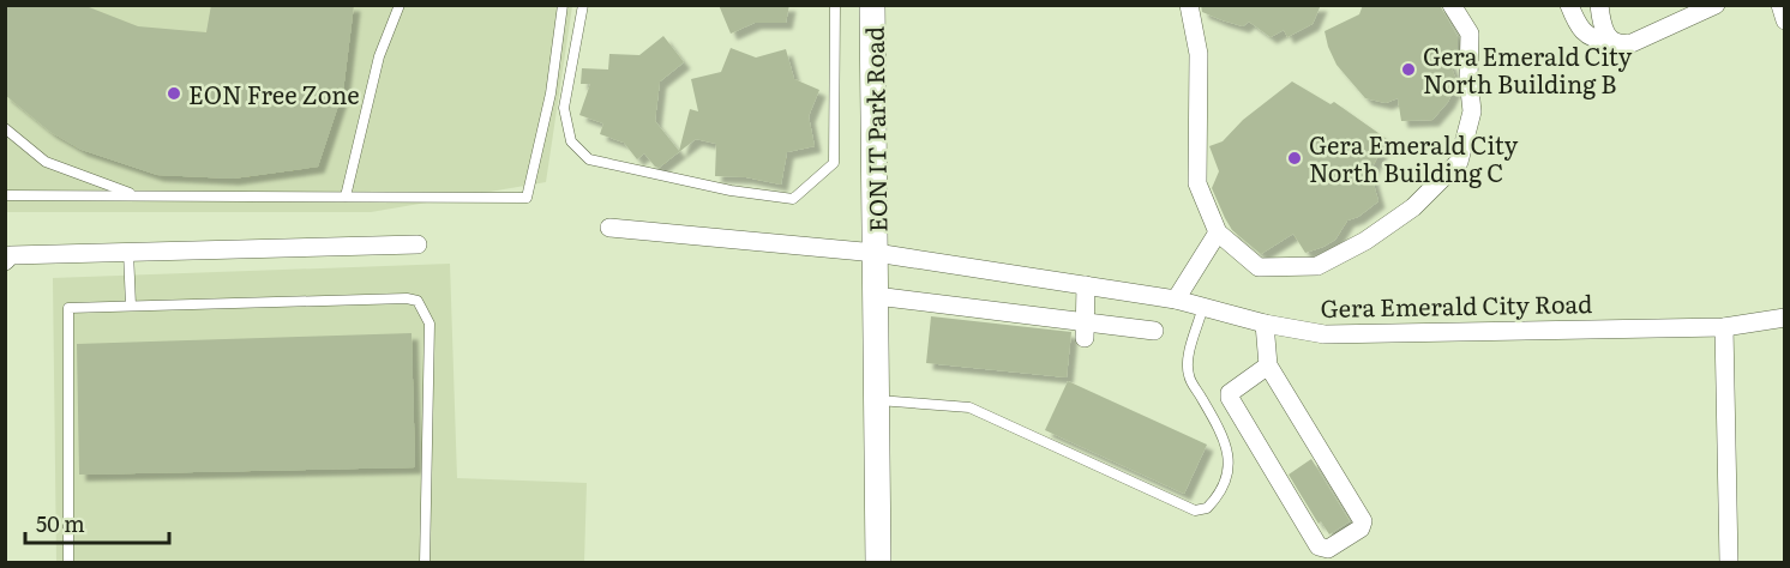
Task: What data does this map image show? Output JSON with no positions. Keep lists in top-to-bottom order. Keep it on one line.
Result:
{"streets":{"street":["EON IT Park Road","Gera Emerald City Road"]},"crossings":[["EON IT Park Road","Gera Emerald City Road"]],"places":["Gera Emerald City North Building B","EON Free Zone","Gera Emerald City North Building C"],"scale_bar":"50 m"}
